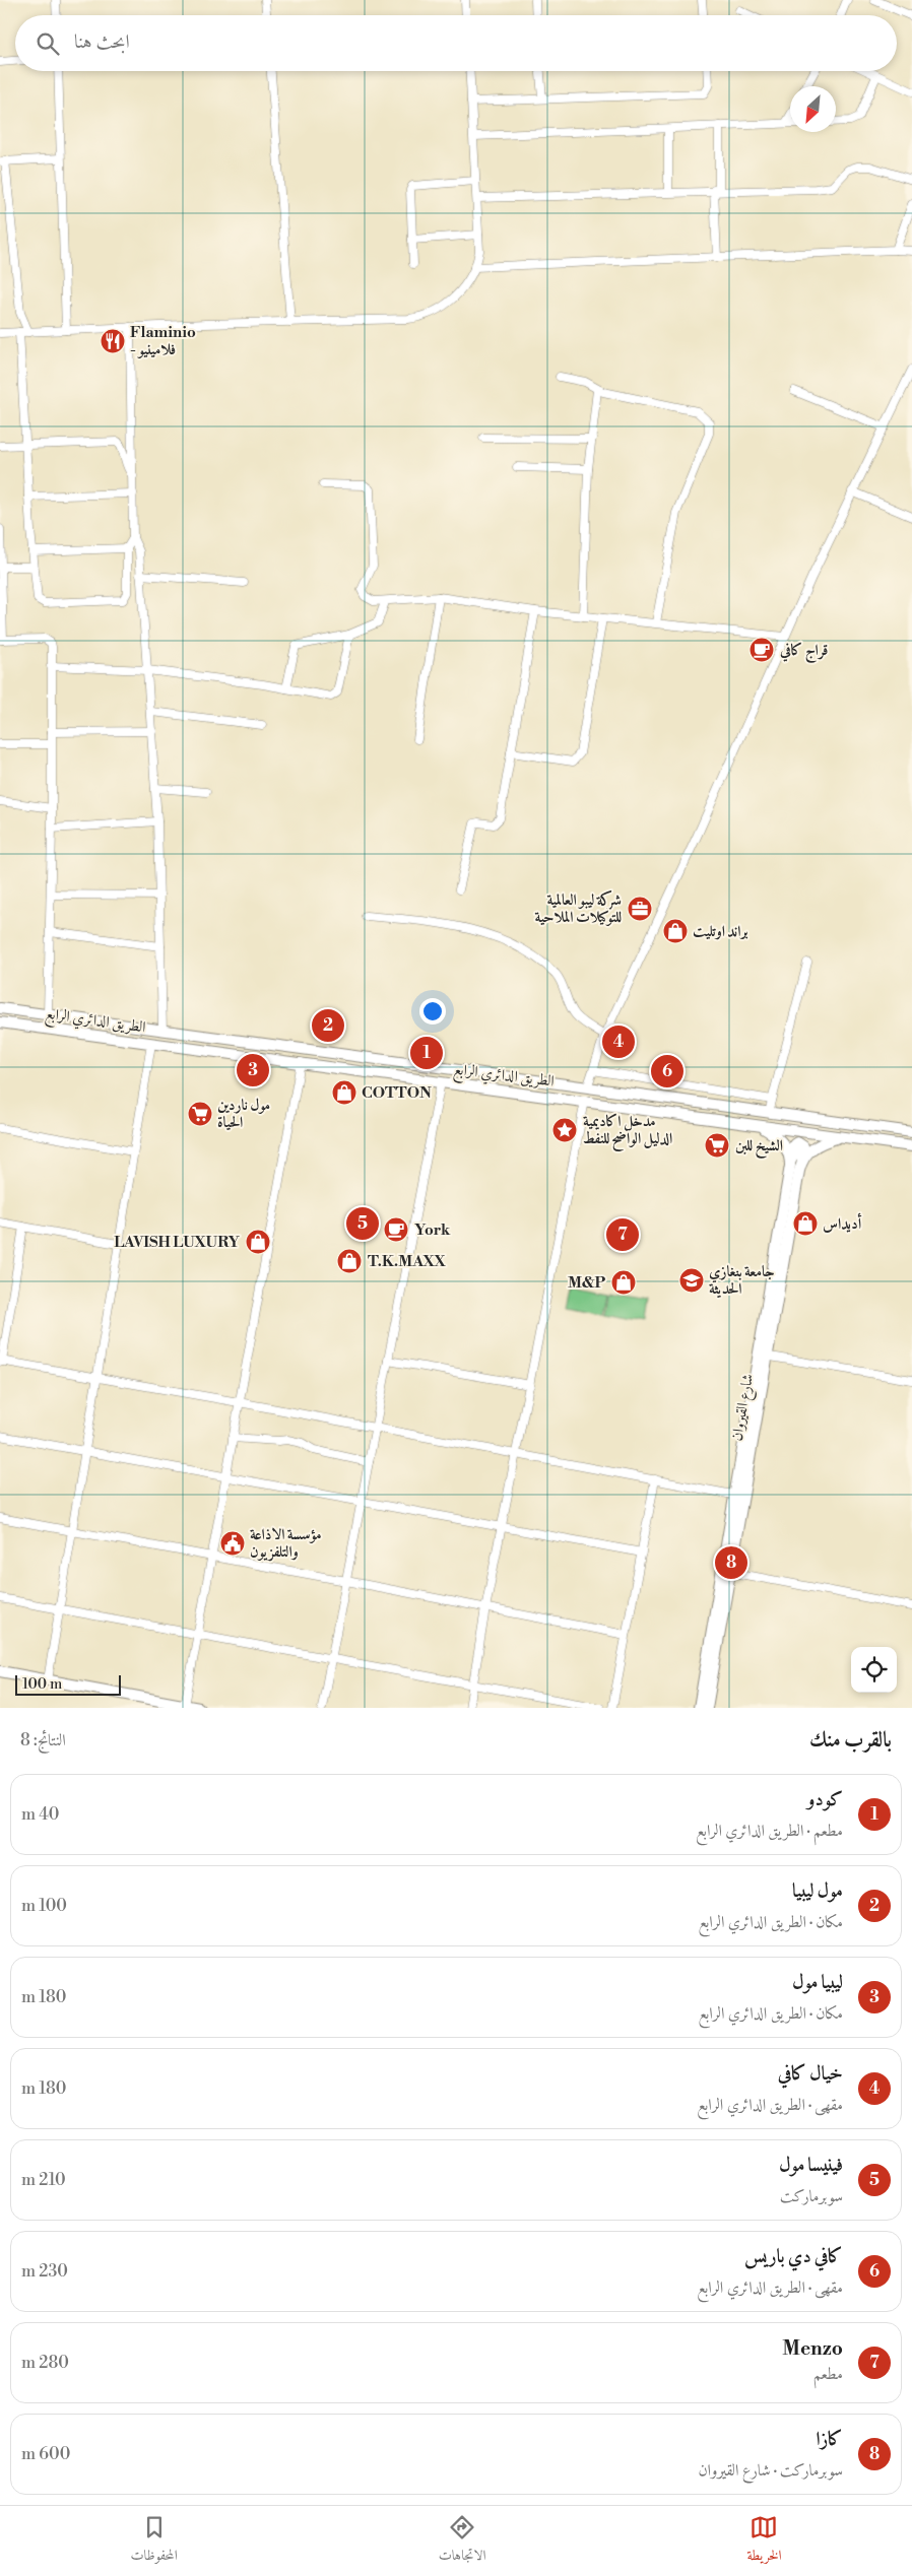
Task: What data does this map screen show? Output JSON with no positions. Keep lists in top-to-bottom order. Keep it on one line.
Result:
{"streets":{"main road":["الطريق الدائري الرابع","شارع القيروان"]},"crossings":[["الطريق الدائري الرابع","شارع القيروان"]],"places":{"restaurant":["Flaminio - فلامينيو"],"cafe":["قراج كافي","York"],"office":["شركة ليبو العالمية للتوكيلات الملاحية"],"shop":["براند اوتليت","COTTON","أديداس","LAVISH LUXURY","T.K.MAXX","M&P"],"supermarket":["مول ناردين الحياة","الشيخ للبن"],"place":["مدخل اكاديمية الدليل الواضح للنفط"],"school or university":["جامعة بنغازي الحديثة"],"public building":["مؤسسة الاذاعة والتلفزيون"]},"scale_bar":"100 m","north":"bottom left","page":{"search":"ابحث هنا","pins":["2","4","1","3","6","5","7","8"],"scale":"100 m","heading":["بالقرب منك","النتائج: 8"],"list":[{"mark":"1","name":"كودو","note":"مطعم · الطريق الدائري الرابع","value":"40 m"},{"mark":"2","name":"مول ليبيا","note":"مكان · الطريق الدائري الرابع","value":"100 m"},{"mark":"3","name":"ليبيا مول","note":"مكان · الطريق الدائري الرابع","value":"180 m"},{"mark":"4","name":"خيال كافي","note":"مقهى · الطريق الدائري الرابع","value":"180 m"},{"mark":"5","name":"فينيسا مول","note":"سوبرماركت","value":"210 m"},{"mark":"6","name":"كافي دي باريس","note":"مقهى · الطريق الدائري الرابع","value":"230 m"},{"mark":"7","name":"Menzo","note":"مطعم","value":"280 m"},{"mark":"8","name":"كازا","note":"سوبرماركت · شارع القيروان","value":"600 m"}],"nav":["الخريطة","الاتجاهات","المحفوظات"]}}
